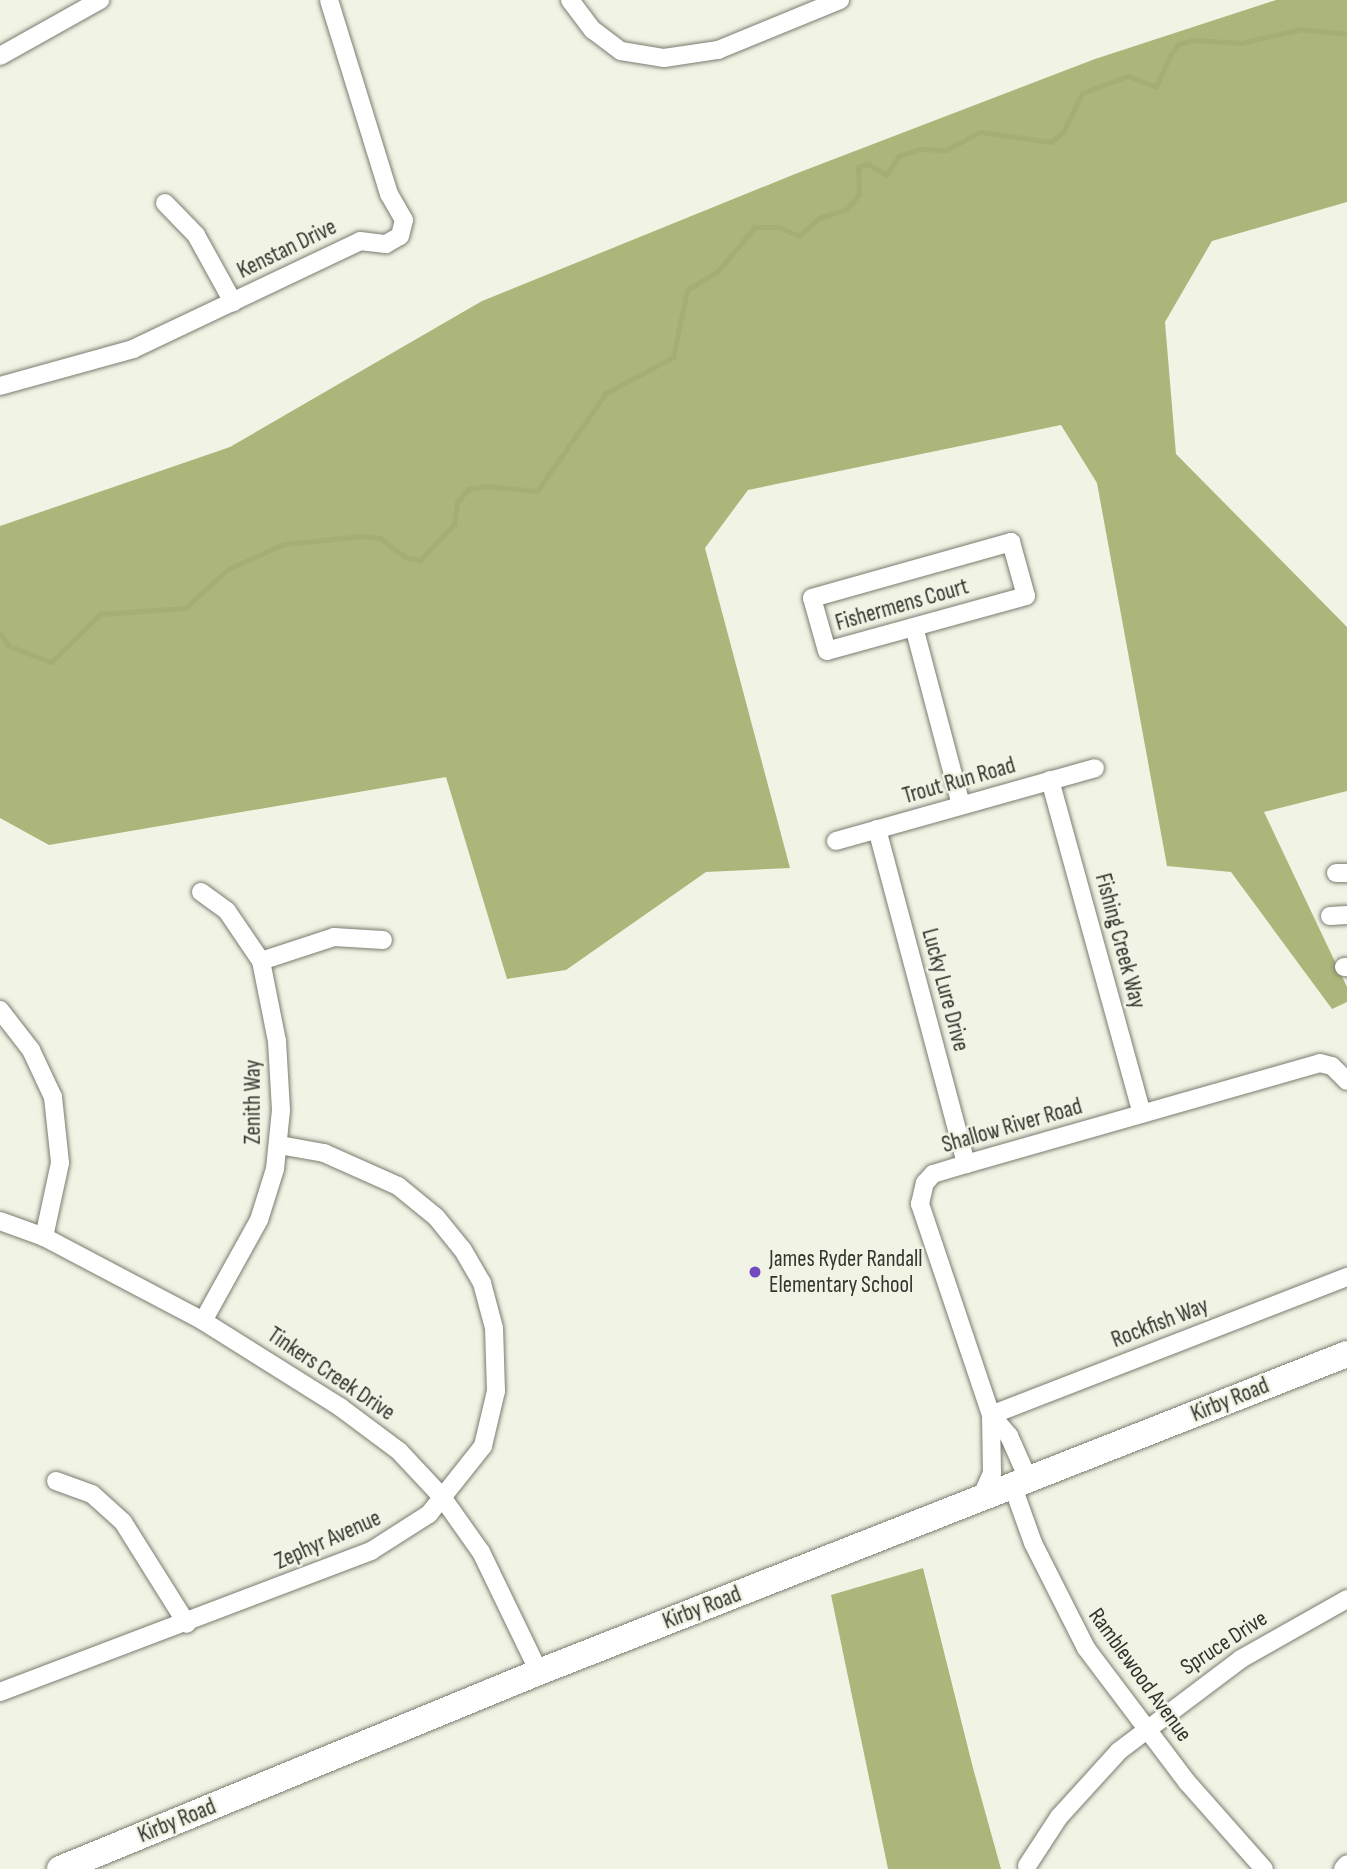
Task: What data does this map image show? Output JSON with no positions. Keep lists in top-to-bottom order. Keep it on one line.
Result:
{"streets":{"main road":["Kirby Road"],"street":["Kenstan Drive","Fishermens Court","Trout Run Road","Fishing Creek Way","Lucky Lure Drive","Zenith Way","Shallow River Road","Rockfish Way","Tinkers Creek Drive","Zephyr Avenue","Spruce Drive","Ramblewood Avenue"]},"crossings":[["Trout Run Road","Fishing Creek Way"],["Trout Run Road","Lucky Lure Drive"],["Fishing Creek Way","Shallow River Road"],["Lucky Lure Drive","Shallow River Road"],["Zenith Way","Tinkers Creek Drive"],["Zenith Way","Zephyr Avenue"],["Shallow River Road","Rockfish Way"],["Shallow River Road","Kirby Road"],["Shallow River Road","Ramblewood Avenue"],["Tinkers Creek Drive","Kirby Road"],["Tinkers Creek Drive","Zephyr Avenue"],["Kirby Road","Ramblewood Avenue"],["Spruce Drive","Ramblewood Avenue"]],"places":["James Ryder Randall Elementary School"]}
